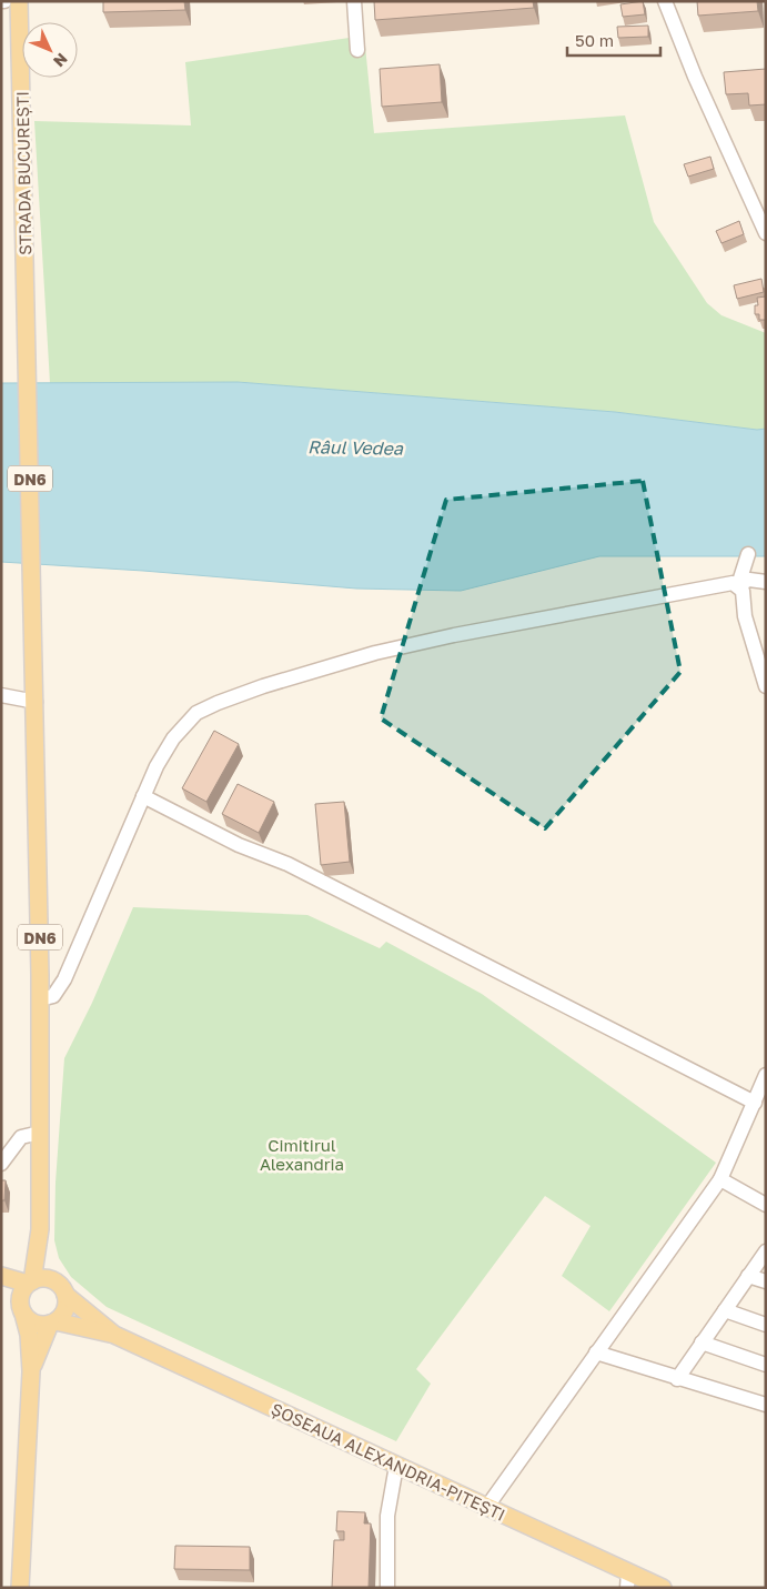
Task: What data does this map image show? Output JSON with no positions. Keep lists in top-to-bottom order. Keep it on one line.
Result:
{"streets":{"main road":["STRADA BUCUREȘTI","DN6","ȘOSEAUA ALEXANDRIA-PITEȘTI"]},"crossings":[["STRADA BUCUREȘTI","DN6"],["DN6","ȘOSEAUA ALEXANDRIA-PITEȘTI"]],"water":["Râul Vedea"],"parks":["Cimitirul Alexandria"],"scale_bar":"50 m","north":"bottom right"}
